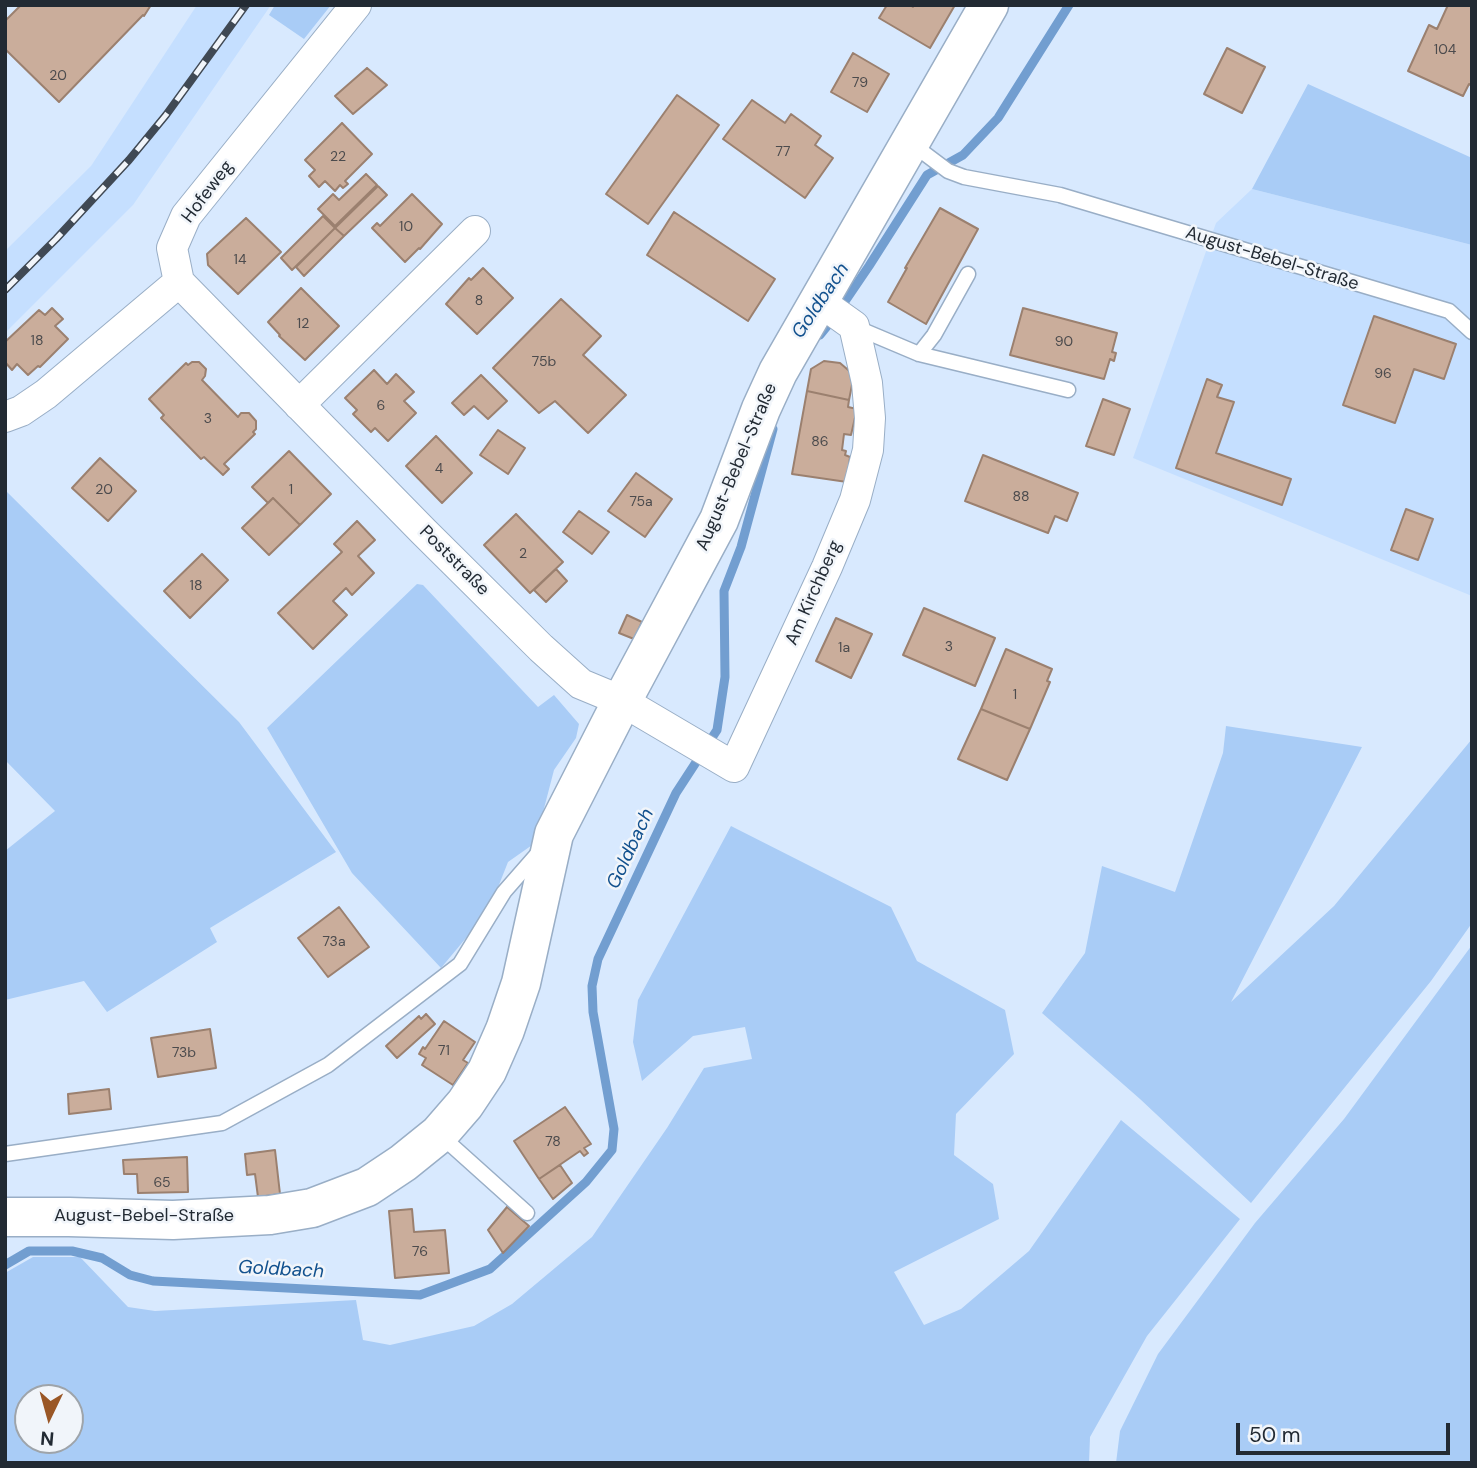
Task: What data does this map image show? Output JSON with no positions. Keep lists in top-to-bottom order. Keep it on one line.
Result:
{"streets":{"street":["Hofeweg","August-Bebel-Straße","Poststraße","Am Kirchberg"]},"crossings":[["Hofeweg","Poststraße"],["August-Bebel-Straße","Poststraße"],["August-Bebel-Straße","Am Kirchberg"],["Poststraße","Am Kirchberg"]],"water":["Goldbach"],"house_numbers":["104","20","79","77","22","10","14","8","12","18","90","75b","96","6","3","86","4","20","1","88","75a","2","18","3","1a","1","73a","71","73b","78","65","76"],"scale_bar":"50 m","north":"bottom"}
